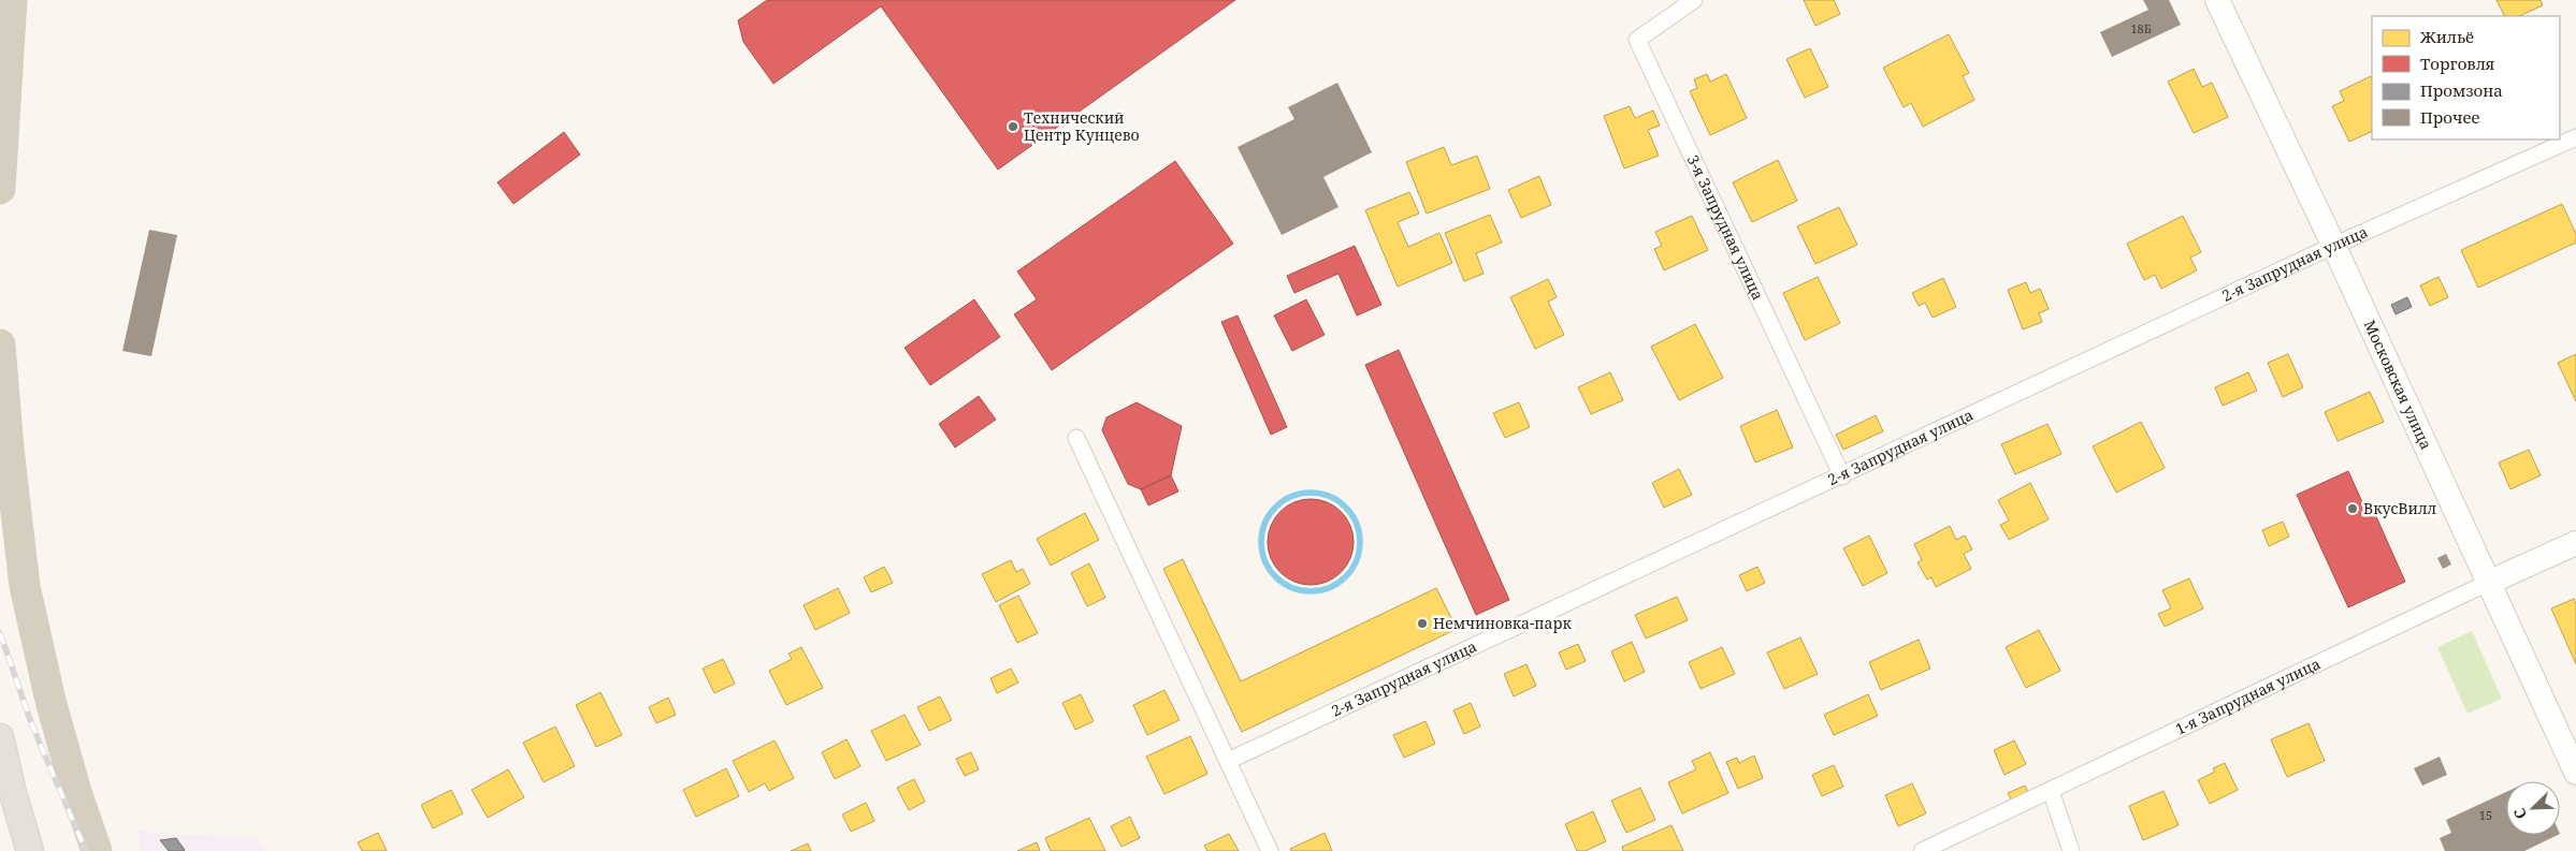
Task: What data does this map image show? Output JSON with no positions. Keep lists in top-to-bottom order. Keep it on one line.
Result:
{"streets":{"street":["3-я Запрудная улица","2-я Запрудная улица","Московская улица","1-я Запрудная улица"]},"crossings":[["3-я Запрудная улица","2-я Запрудная улица"],["2-я Запрудная улица","Московская улица"],["Московская улица","1-я Запрудная улица"]],"places":["Технический Центр Кунцево","ВкусВилл","Немчиновка-парк"],"house_numbers":["18Б","15"],"legend":["Жильё","Торговля","Промзона","Прочее"],"north":"bottom left"}
